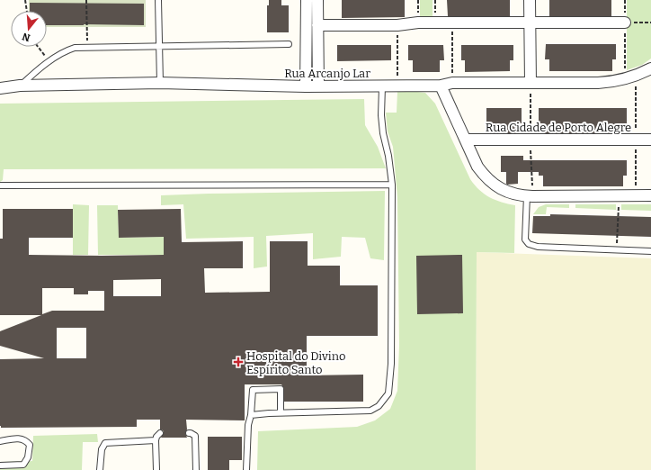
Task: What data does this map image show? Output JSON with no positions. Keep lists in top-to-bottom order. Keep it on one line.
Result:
{"streets":{"street":["Rua Arcanjo Lar","Rua Cidade de Porto Alegre"]},"places":{"health":["Hospital do Divino Espírito Santo"]},"north":"bottom"}
